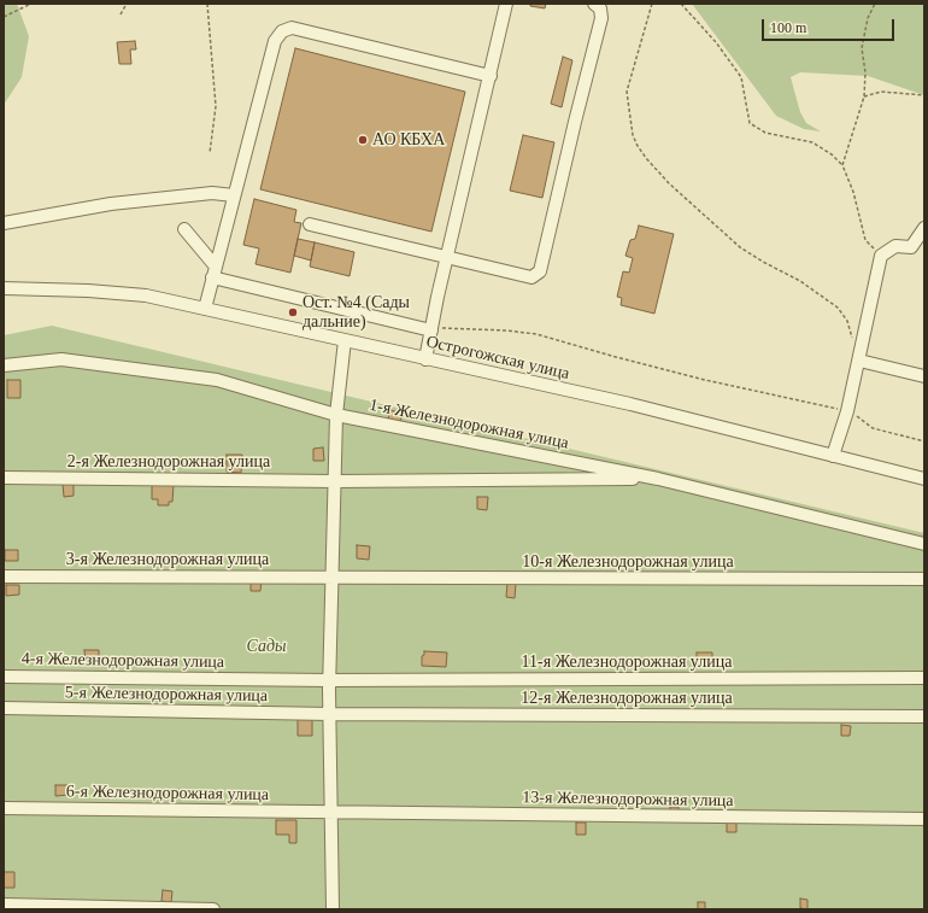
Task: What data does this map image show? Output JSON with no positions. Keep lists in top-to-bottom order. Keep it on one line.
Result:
{"streets":{"street":["Острогожская улица","1-я Железнодорожная улица","2-я Железнодорожная улица","3-я Железнодорожная улица","10-я Железнодорожная улица","4-я Железнодорожная улица","11-я Железнодорожная улица","5-я Железнодорожная улица","12-я Железнодорожная улица","6-я Железнодорожная улица","13-я Железнодорожная улица"]},"crossings":[["1-я Железнодорожная улица","2-я Железнодорожная улица"],["3-я Железнодорожная улица","10-я Железнодорожная улица"],["4-я Железнодорожная улица","11-я Железнодорожная улица"],["5-я Железнодорожная улица","12-я Железнодорожная улица"],["6-я Железнодорожная улица","13-я Железнодорожная улица"]],"parks":["Сады"],"places":["АО КБХА","Ост. №4 (Сады дальние)"],"scale_bar":"100 m"}
